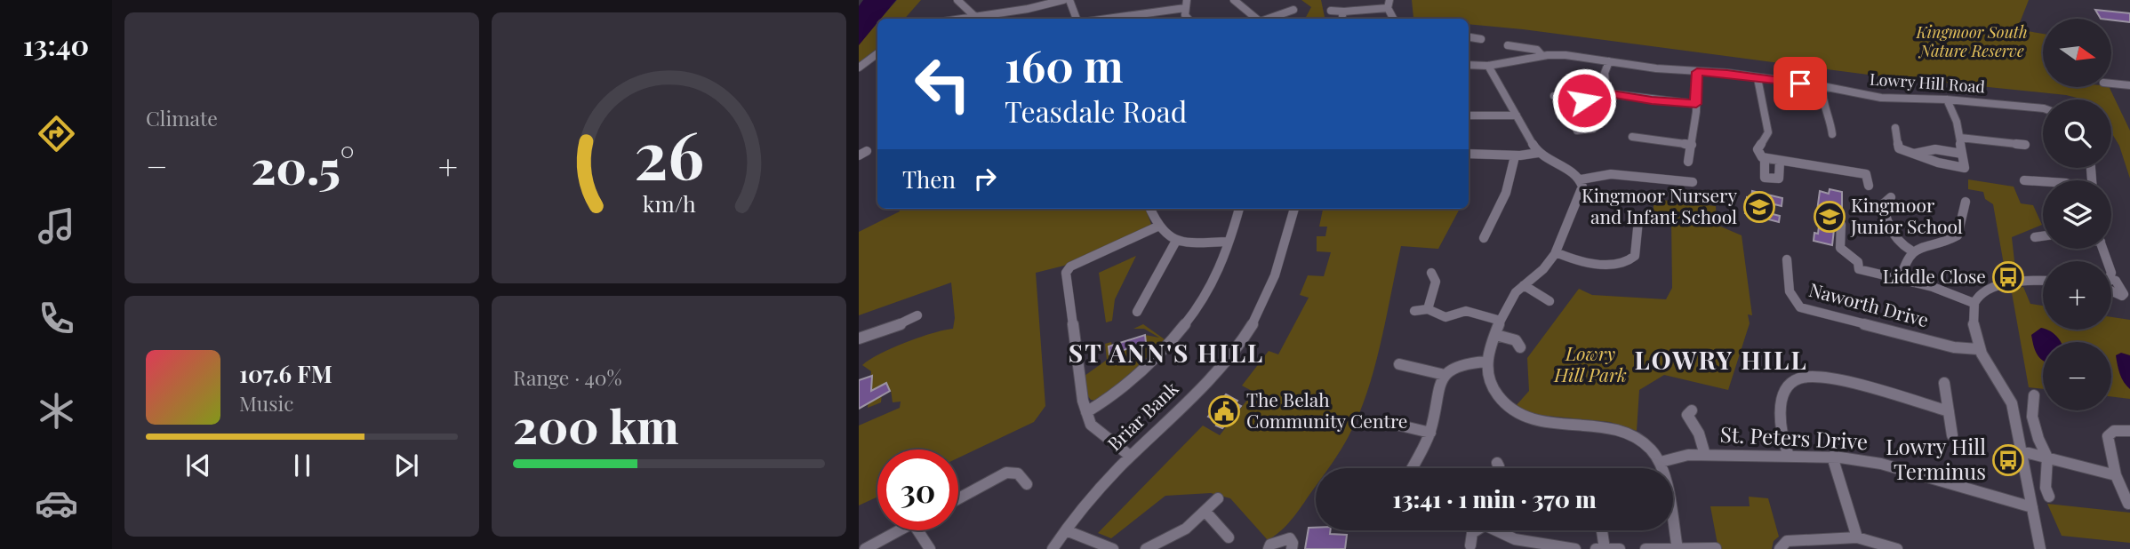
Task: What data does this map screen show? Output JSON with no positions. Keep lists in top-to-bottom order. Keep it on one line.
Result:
{"streets":{"street":["Lowry Hill Road","Naworth Drive","Briar Bank","St. Peters Drive"]},"districts":["ST ANN'S HILL","LOWRY HILL"],"parks":["Kingmoor South Nature Reserve","Lowry Hill Park"],"places":{"school or university":["Kingmoor Nursery and Infant School","Kingmoor Junior School"],"bus stop":["Liddle Close","Lowry Hill Terminus"],"public building":["The Belah Community Centre"]},"north":"right","page":{"tabs":"13:40","tile":["Climate",["Range · 40%","200 km"]],"map_buttons":["+","−"],"turn":["160 m","Teasdale Road"],"heat":["−","20.5°","+"],"then":"Then","song":["107.6 FM","Music"],"limit":"30","trip":"13:41 · 1 min · 370 m","gauge":["26","km/h"]}}
